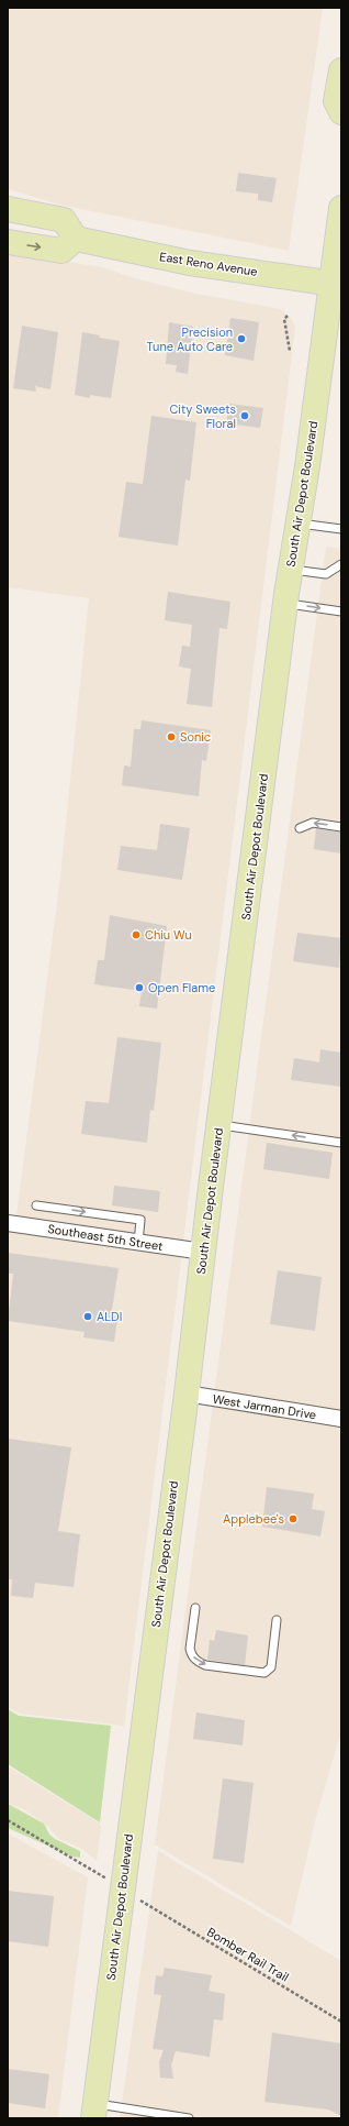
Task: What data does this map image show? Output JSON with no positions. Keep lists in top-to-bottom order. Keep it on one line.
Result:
{"streets":{"main road":["East Reno Avenue","South Air Depot Boulevard"],"street":["Southeast 5th Street","West Jarman Drive"],"path":["Bomber Rail Trail"]},"crossings":[["East Reno Avenue","South Air Depot Boulevard"],["South Air Depot Boulevard","Southeast 5th Street"],["South Air Depot Boulevard","West Jarman Drive"]],"places":["Precision Tune Auto Care","City Sweets Floral","Sonic","Chiu Wu","Open Flame","ALDI","Applebee's"]}
